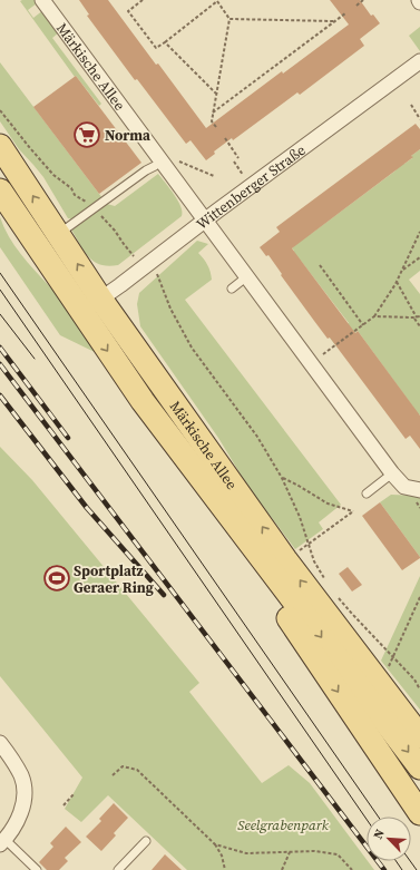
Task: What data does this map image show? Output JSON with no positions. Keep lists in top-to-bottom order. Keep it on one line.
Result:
{"streets":{"main road":["Märkische Allee"],"street":["Wittenberger Straße"]},"crossings":[["Märkische Allee","Wittenberger Straße"]],"parks":["Seelgrabenpark"],"places":{"supermarket":["Norma"],"sports":["Sportplatz Geraer Ring"]},"north":"top left"}
